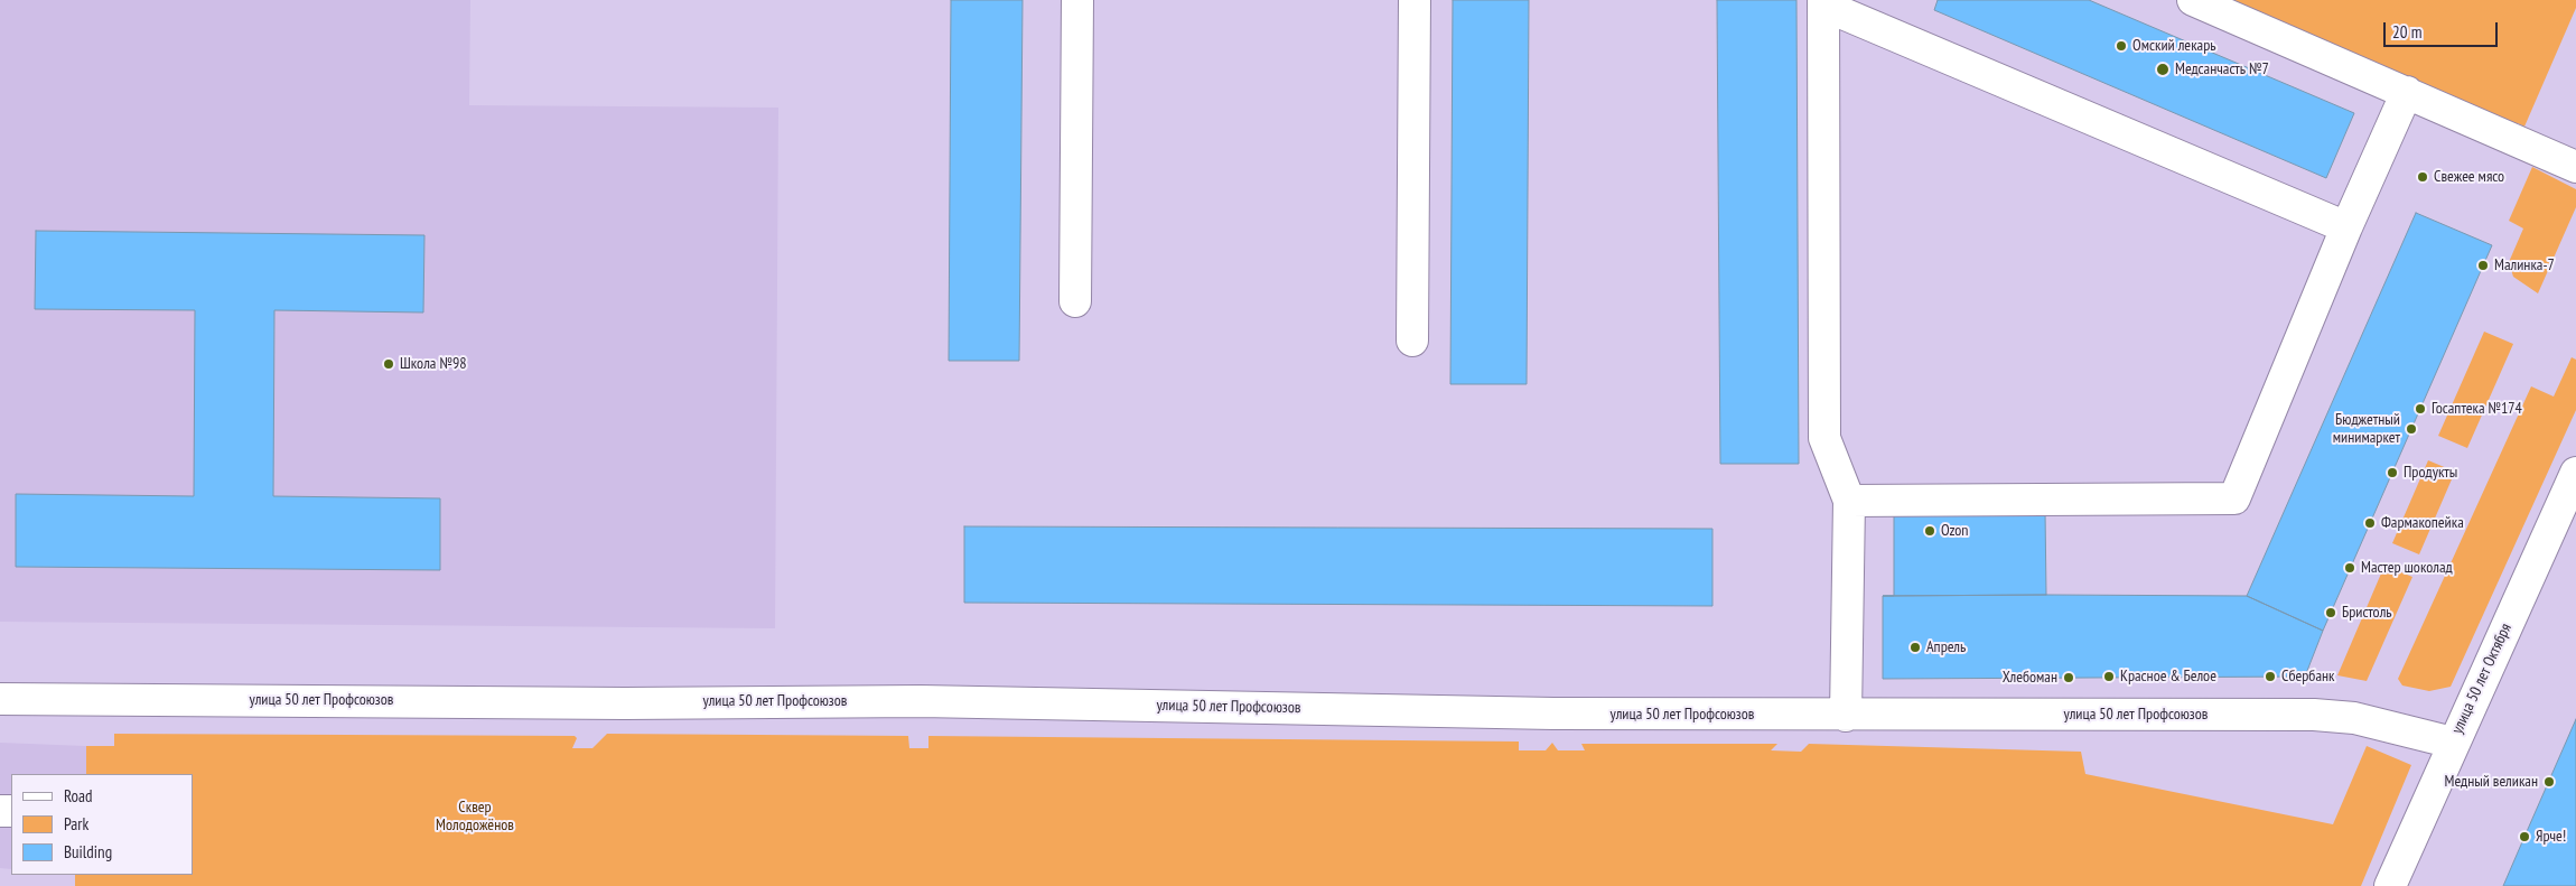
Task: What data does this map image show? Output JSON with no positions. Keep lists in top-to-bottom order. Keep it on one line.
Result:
{"streets":{"street":["улица 50 лет Октября","улица 50 лет Профсоюзов"]},"crossings":[["улица 50 лет Октября","улица 50 лет Профсоюзов"]],"parks":["Сквер Молодожёнов"],"places":["Омский лекарь","Медсанчасть №7","Свежее мясо","Малинка-7","Школа №98","Госаптека №174","Бюджетный минимаркет","Продукты","Фармакопейка","Ozon","Мастер шоколад","Бристоль","Апрель","Красное & Белое","Сбербанк","Хлебоман","Медный великан","Ярче!"],"legend":["Road","Park","Building"],"scale_bar":"20 m"}
